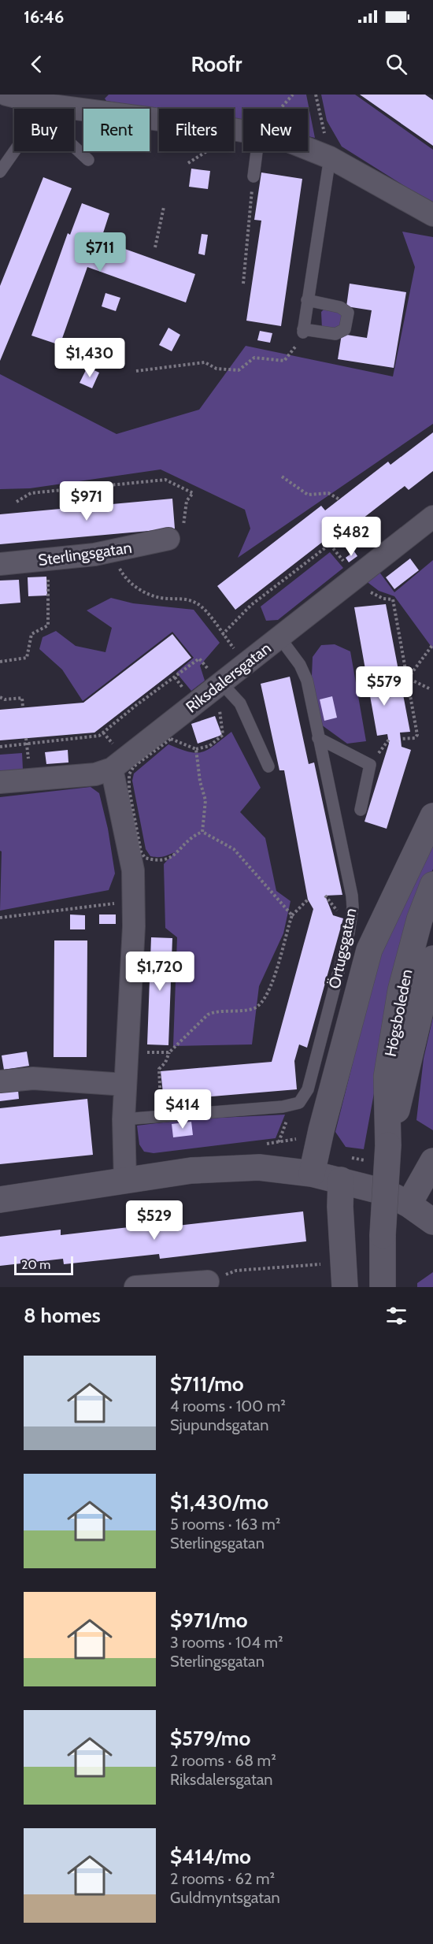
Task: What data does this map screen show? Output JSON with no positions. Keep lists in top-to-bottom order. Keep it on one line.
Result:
{"streets":{"main road":["Högsboleden"],"street":["Sterlingsgatan","Riksdalersgatan"],"lane":["Örtugsgatan"]},"crossings":[["Riksdalersgatan","Örtugsgatan"]],"scale_bar":"20 m","page":{"status":"16:46","header":"Roofr","chip":["Buy","Rent","Filters","New"],"price":["$711","$1,430","$971","$482","$579","$1,720","$414","$529"],"scale":"20 m","heading":"8 homes","list":[{"name":"$711/mo","note":"4 rooms · 100 m² · Sjupundsgatan"},{"name":"$1,430/mo","note":"5 rooms · 163 m² · Sterlingsgatan"},{"name":"$971/mo","note":"3 rooms · 104 m² · Sterlingsgatan"},{"name":"$579/mo","note":"2 rooms · 68 m² · Riksdalersgatan"},{"name":"$414/mo","note":"2 rooms · 62 m² · Guldmyntsgatan"}]}}
